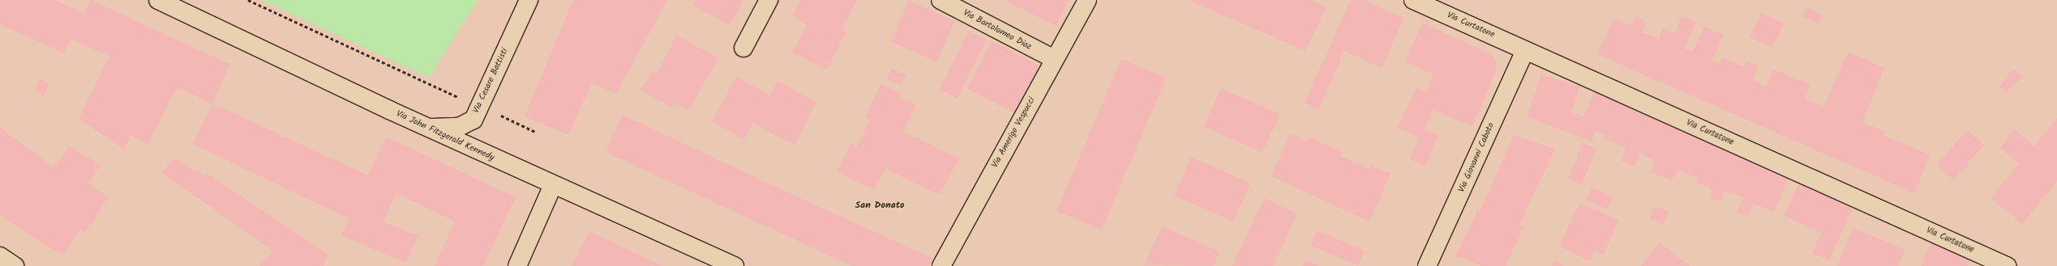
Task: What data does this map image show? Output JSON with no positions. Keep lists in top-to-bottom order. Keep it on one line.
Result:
{"streets":{"street":["Via Curtatone","Via Bartolomeo Diaz","Via Cesare Battisti","Via Amerigo Vespucci","Via John Fitzgerald Kennedy","Via Giovanni Caboto"]},"crossings":[["Via Curtatone","Via Giovanni Caboto"],["Via Bartolomeo Diaz","Via Amerigo Vespucci"],["Via Cesare Battisti","Via John Fitzgerald Kennedy"]],"districts":["San Donato"]}
